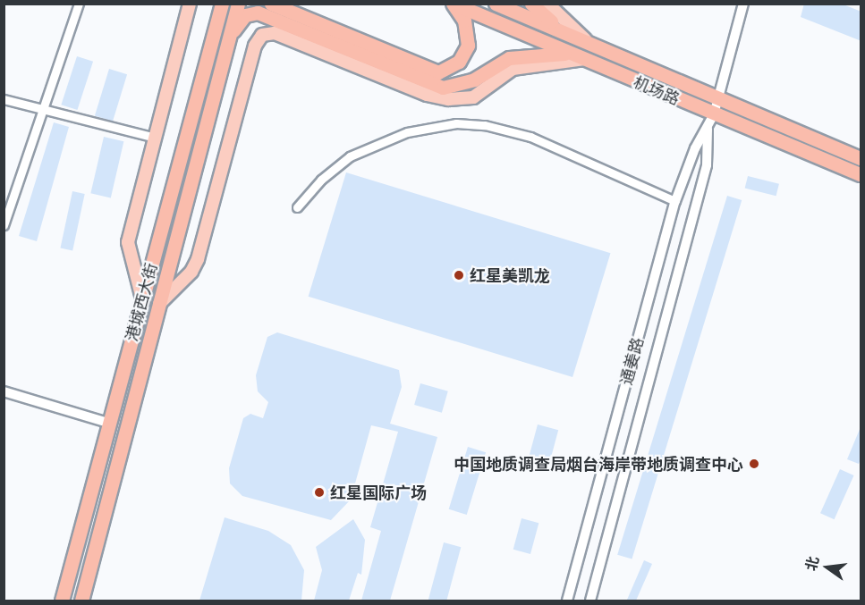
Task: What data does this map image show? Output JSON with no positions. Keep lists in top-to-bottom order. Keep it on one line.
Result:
{"streets":{"highway":["机场路","港城西大街"],"street":["通姜路"]},"crossings":[["机场路","通姜路"]],"places":["红星美凯龙","中国地质调查局烟台海岸带地质调查中心","红星国际广场"],"north":"left"}
